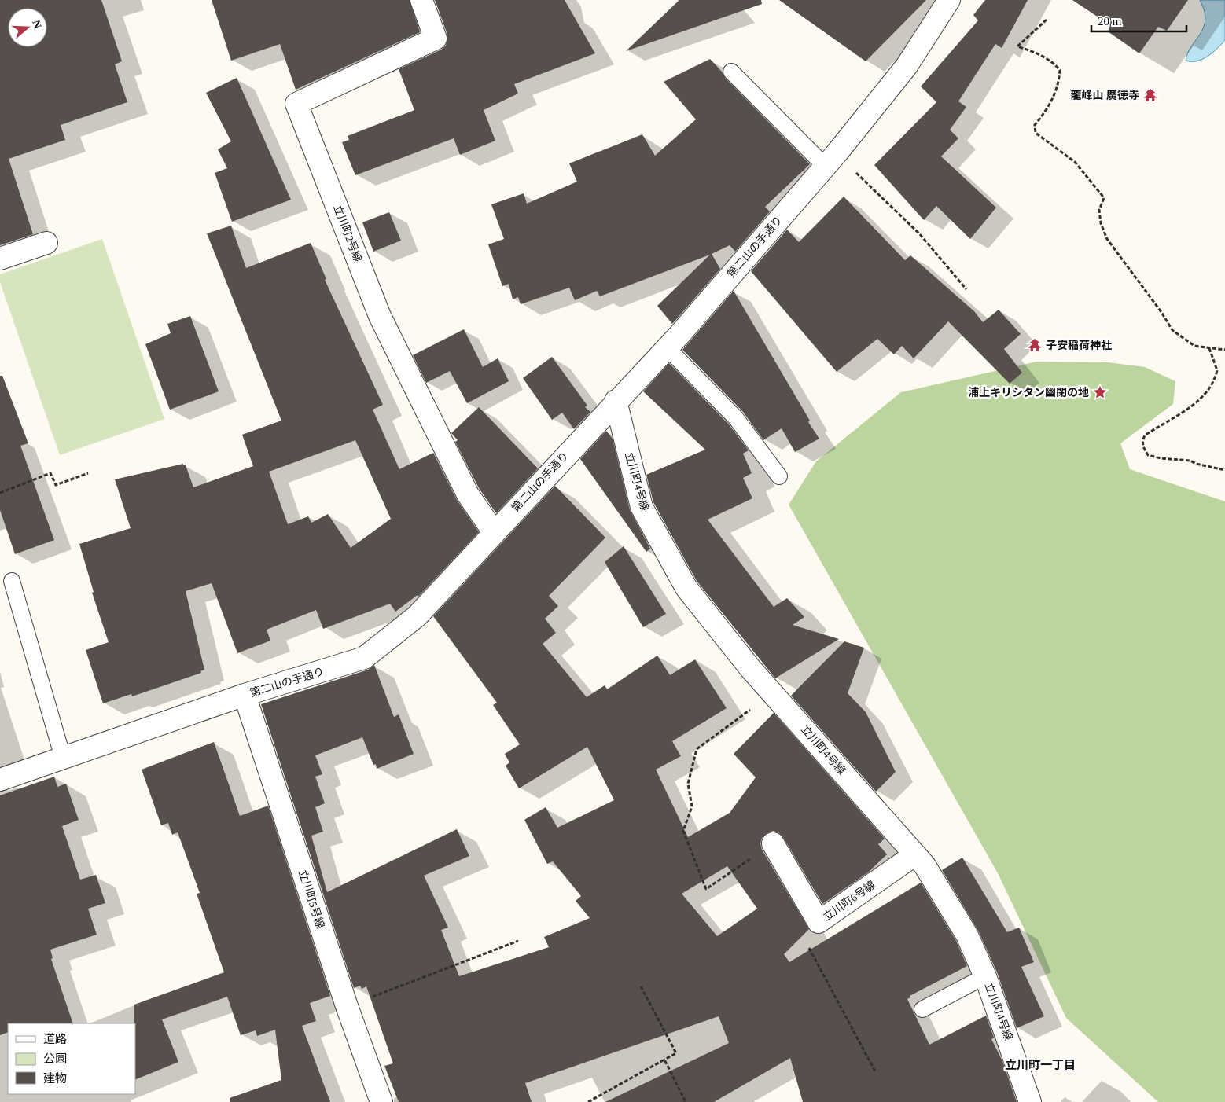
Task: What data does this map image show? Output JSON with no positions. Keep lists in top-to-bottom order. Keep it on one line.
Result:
{"streets":{"street":["立川町2号線","第二山の手通り","立川町4号線","立川町5号線","立川町6号線"]},"crossings":[["立川町2号線","第二山の手通り"],["第二山の手通り","立川町4号線"],["第二山の手通り","立川町5号線"],["立川町4号線","立川町6号線"]],"districts":["立川町一丁目"],"places":{"temple":["龍峰山 廣徳寺","子安稲荷神社"],"place":["浦上キリシタン幽閉の地"]},"legend":["道路","公園","建物"],"scale_bar":"20 m","north":"right"}
